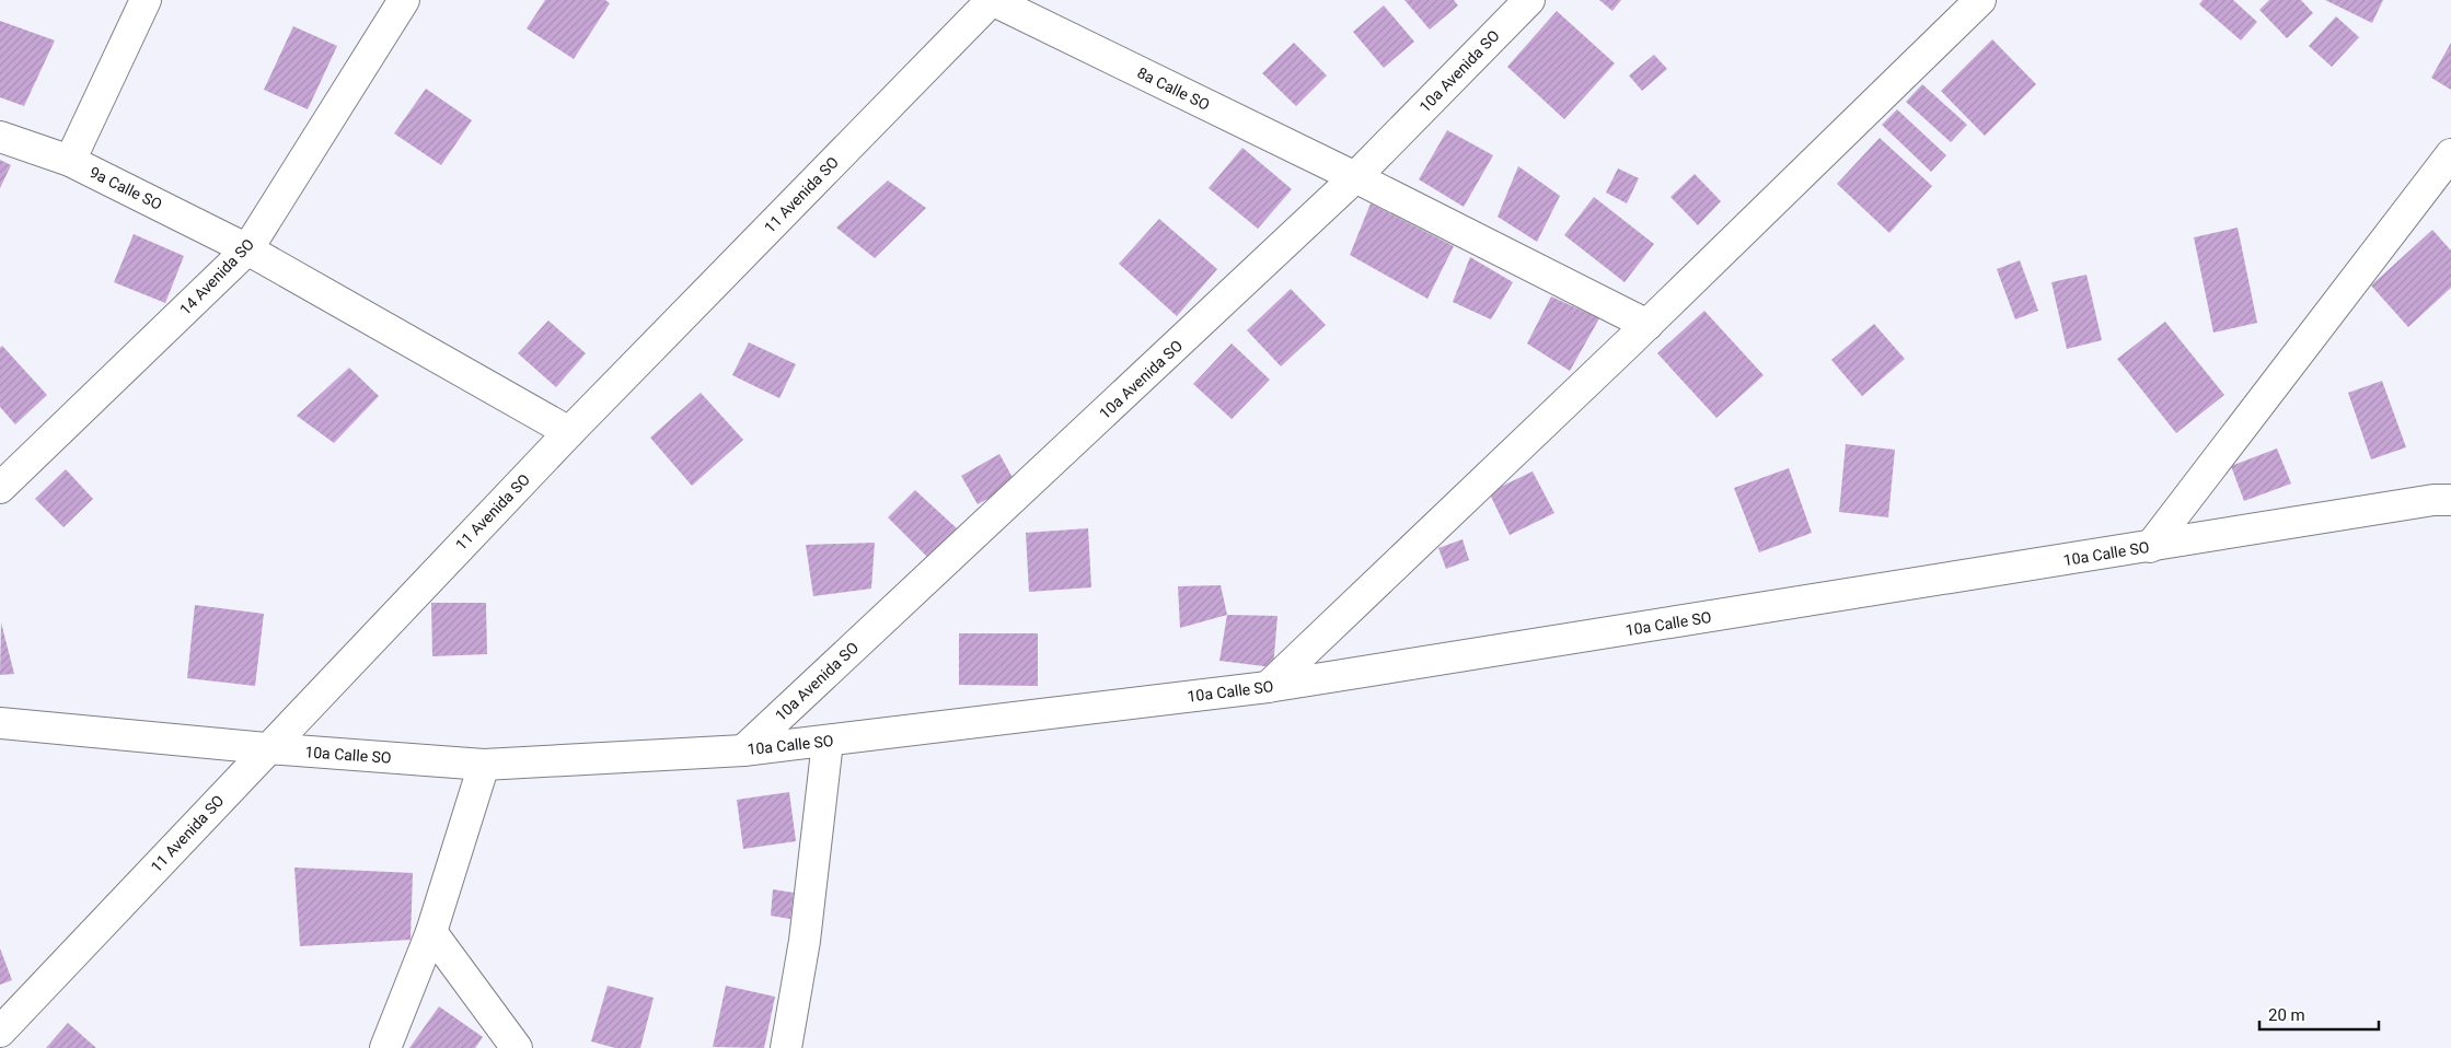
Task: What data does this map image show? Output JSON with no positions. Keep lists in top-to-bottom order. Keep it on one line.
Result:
{"streets":{"street":["10a Avenida SO","8a Calle SO","9a Calle SO","11 Avenida SO","14 Avenida SO","10a Calle SO"]},"crossings":[["10a Avenida SO","8a Calle SO"],["10a Avenida SO","10a Calle SO"],["8a Calle SO","11 Avenida SO"],["9a Calle SO","11 Avenida SO"],["9a Calle SO","14 Avenida SO"],["11 Avenida SO","10a Calle SO"]],"scale_bar":"20 m"}
